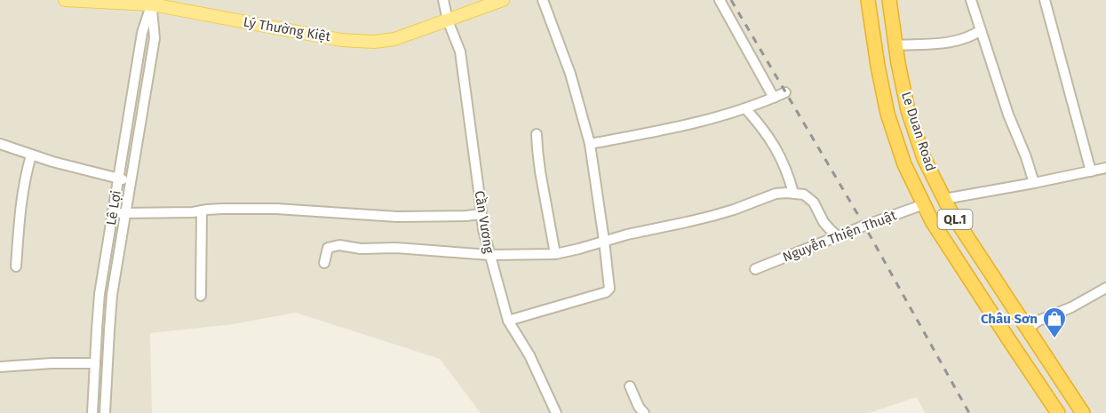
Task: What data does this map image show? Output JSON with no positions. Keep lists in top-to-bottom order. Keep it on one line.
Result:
{"streets":{"highway":["Le Duan Road","QL.1"],"main road":["Lý Thường Kiệt"],"street":["Lê Lợi","Cần Vương","Nguyễn Thiện Thuật"]},"crossings":[["Lý Thường Kiệt","Lê Lợi"],["Lý Thường Kiệt","Cần Vương"],["Le Duan Road","Nguyễn Thiện Thuật"]],"places":{"shop":["Châu Sơn"]}}
